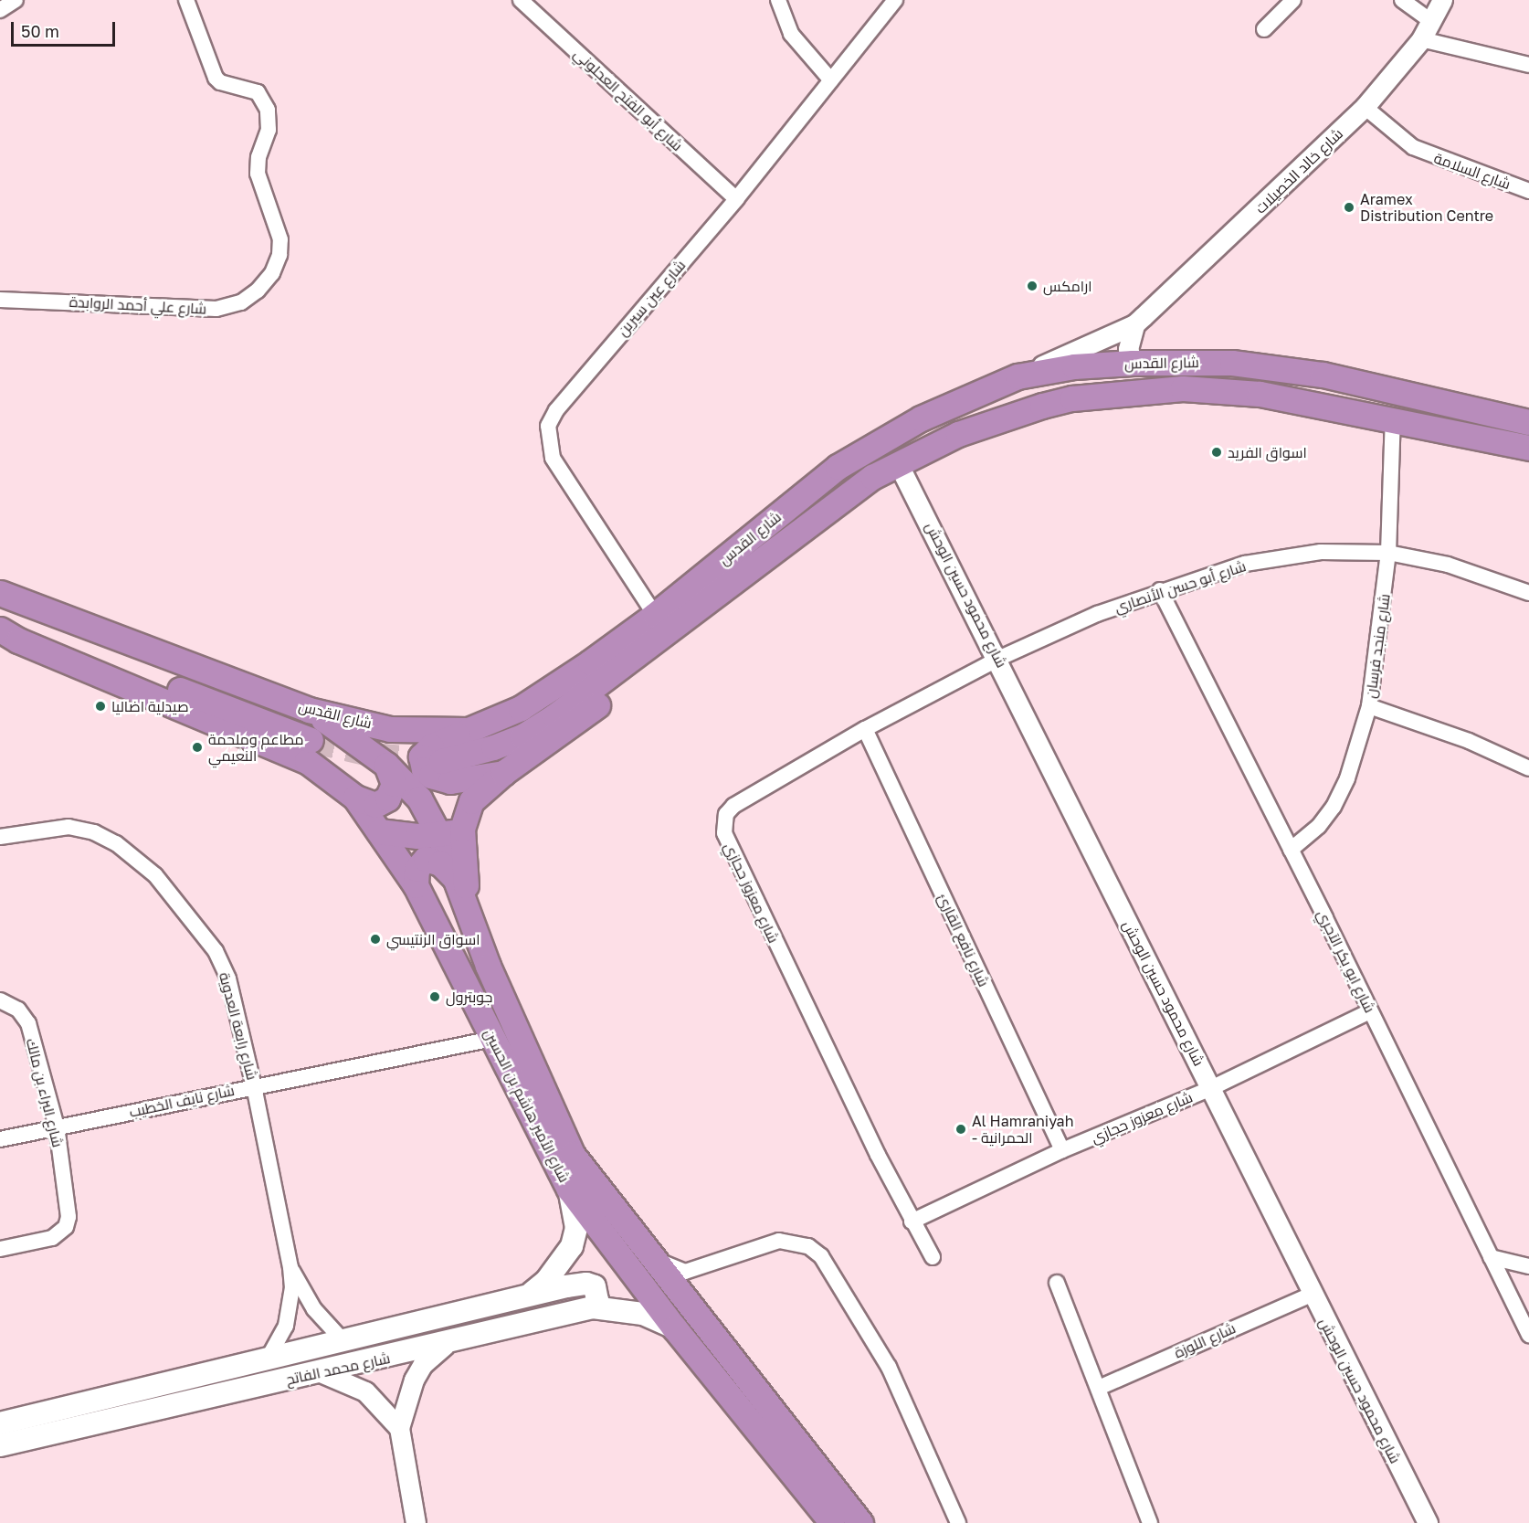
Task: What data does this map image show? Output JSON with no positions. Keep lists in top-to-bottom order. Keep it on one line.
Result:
{"streets":{"highway":["شارع القدس","شارع الأمير هاشم بن الحسين"],"main road":["شارع محمد الفاتح"],"street":["شارع أبو الفتح العجلوني","شارع خالد الخصيلات","شارع السلامة","شارع عين سيرين","شارع علي أحمد الروابدة","شارع أبو حسن الأنصاري","شارع محمود حسين الوحش","شارع منجد فرسان","شارع معزوز حجازي","شارع نافع القارئ","شارع ابو بكر الآجري","شارع رابعة العدوية","شارع البراء بن مالك","شارع نايف الخطيب","شارع اللوزة"]},"crossings":[["شارع أبو الفتح العجلوني","شارع عين سيرين"],["شارع خالد الخصيلات","شارع السلامة"],["شارع خالد الخصيلات","شارع القدس"],["شارع عين سيرين","شارع القدس"],["شارع القدس","شارع محمود حسين الوحش"],["شارع القدس","شارع منجد فرسان"],["شارع القدس","شارع الأمير هاشم بن الحسين"],["شارع أبو حسن الأنصاري","شارع محمود حسين الوحش"],["شارع أبو حسن الأنصاري","شارع منجد فرسان"],["شارع أبو حسن الأنصاري","شارع معزوز حجازي"],["شارع أبو حسن الأنصاري","شارع ابو بكر الآجري"],["شارع محمود حسين الوحش","شارع معزوز حجازي"],["شارع محمود حسين الوحش","شارع اللوزة"],["شارع منجد فرسان","شارع ابو بكر الآجري"],["شارع معزوز حجازي","شارع نافع القارئ"],["شارع معزوز حجازي","شارع ابو بكر الآجري"],["شارع رابعة العدوية","شارع نايف الخطيب"],["شارع رابعة العدوية","شارع محمد الفاتح"],["شارع البراء بن مالك","شارع نايف الخطيب"],["شارع نايف الخطيب","شارع الأمير هاشم بن الحسين"],["شارع الأمير هاشم بن الحسين","شارع محمد الفاتح"]],"places":["Aramex Distribution Centre","ارامكس","اسواق الفريد","صيدلية اضاليا","مطاعم وملحمة النعيمي","اسواق الرنتيسي","جوبترول","Al Hamraniyah - الحمرانية"],"scale_bar":"50 m"}
